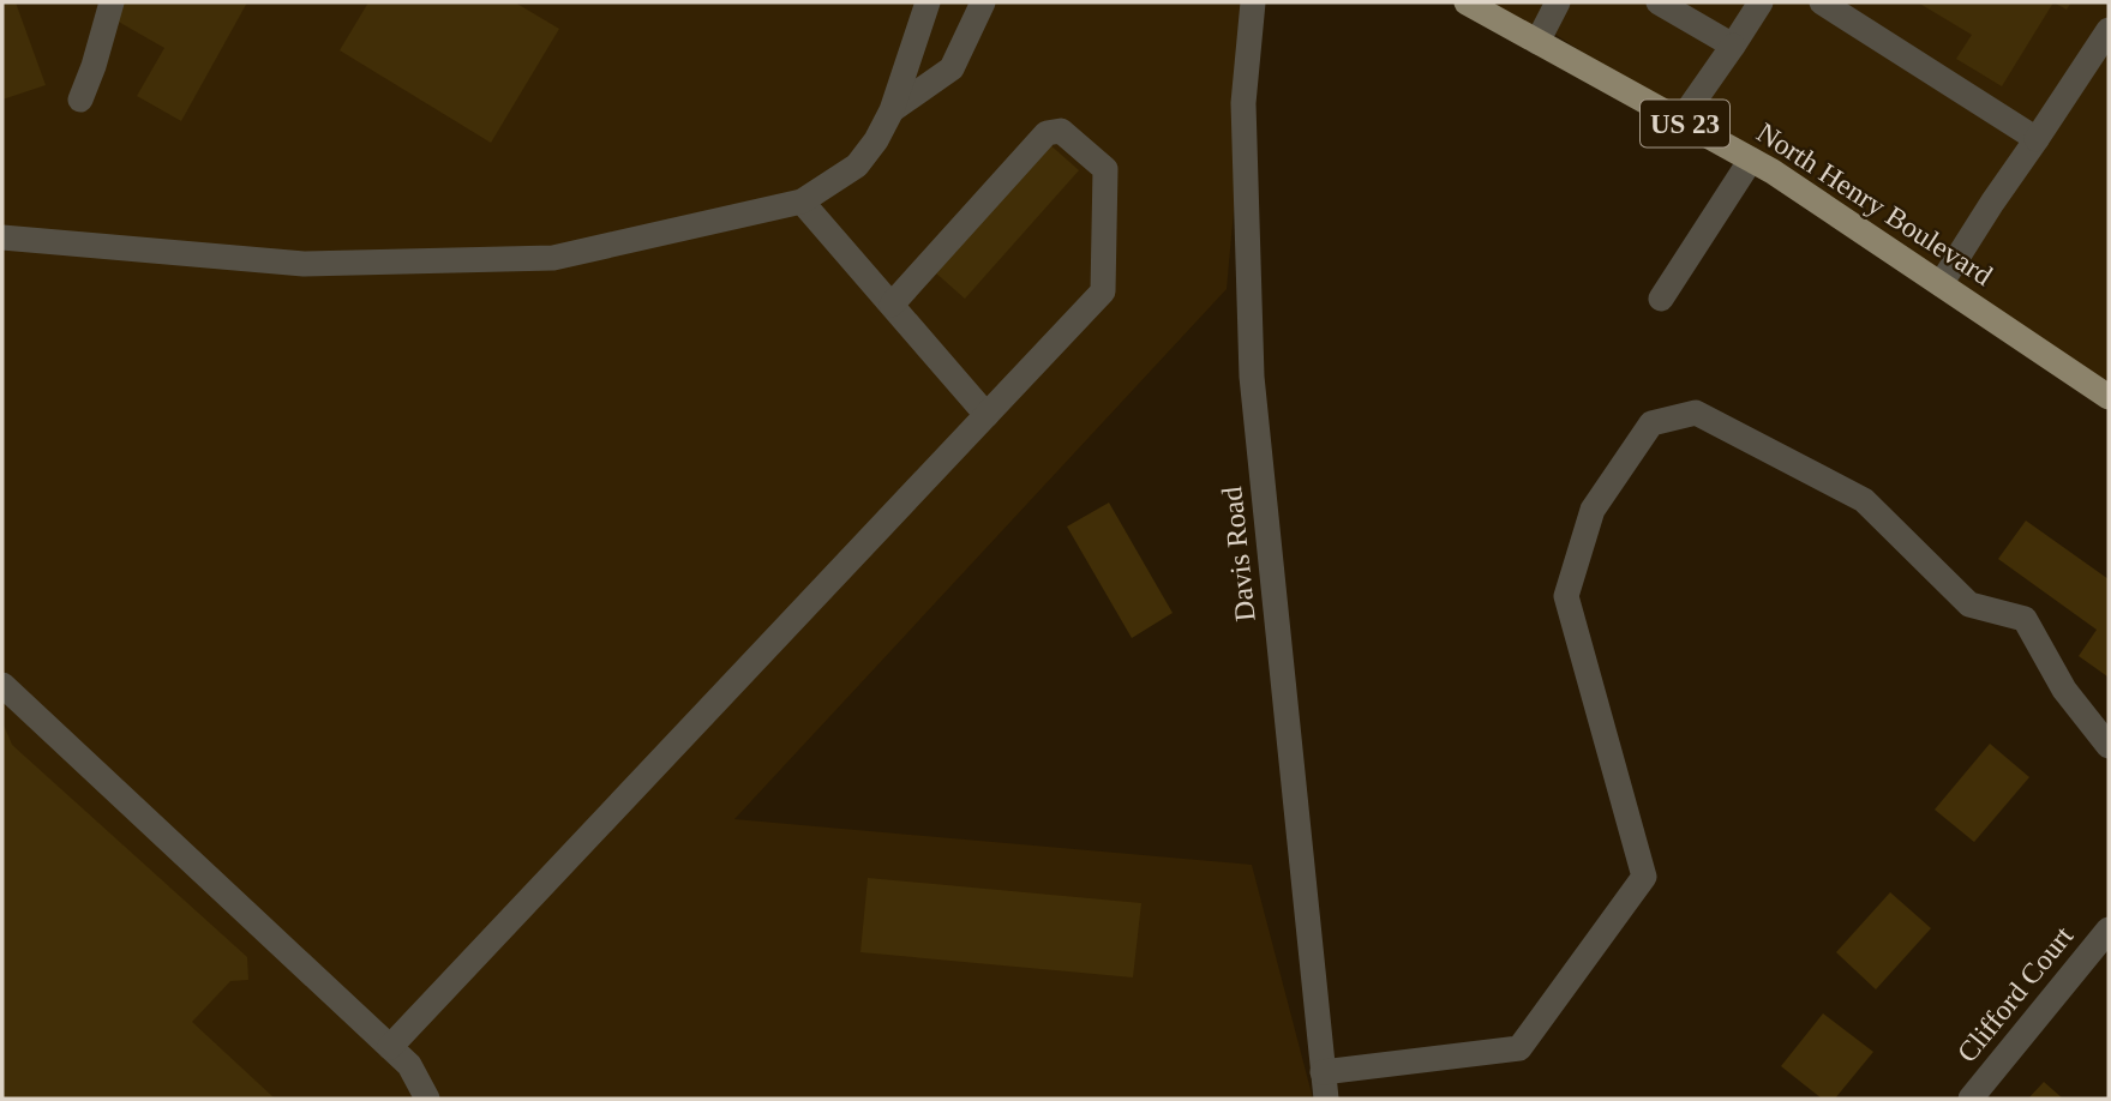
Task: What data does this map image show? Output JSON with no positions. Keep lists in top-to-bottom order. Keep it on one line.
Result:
{"streets":{"main road":["US 23","North Henry Boulevard"],"street":["Davis Road","Clifford Court"]}}
